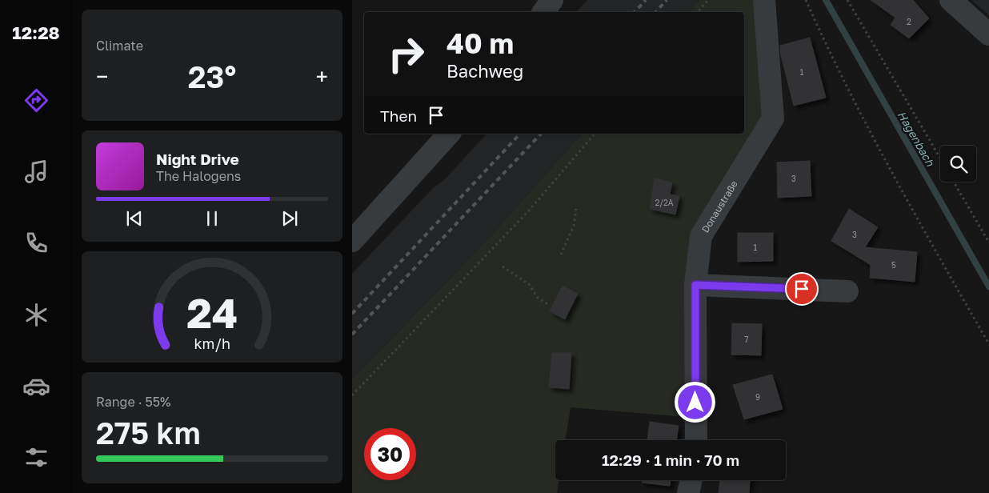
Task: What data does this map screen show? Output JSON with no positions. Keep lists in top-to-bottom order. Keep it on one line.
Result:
{"streets":{"street":["Donaustraße"]},"water":["Hagenbach"],"house_numbers":["2","1","3","2/2A","3","1","5","7","9"],"page":{"tabs":"12:28","tile":["Climate",["Range · 55%","275 km"]],"turn":["40 m","Bachweg"],"heat":["−","23°","+"],"then":"Then","song":["Night Drive","The Halogens"],"limit":"30","trip":"12:29 · 1 min · 70 m","gauge":["24","km/h"]}}
